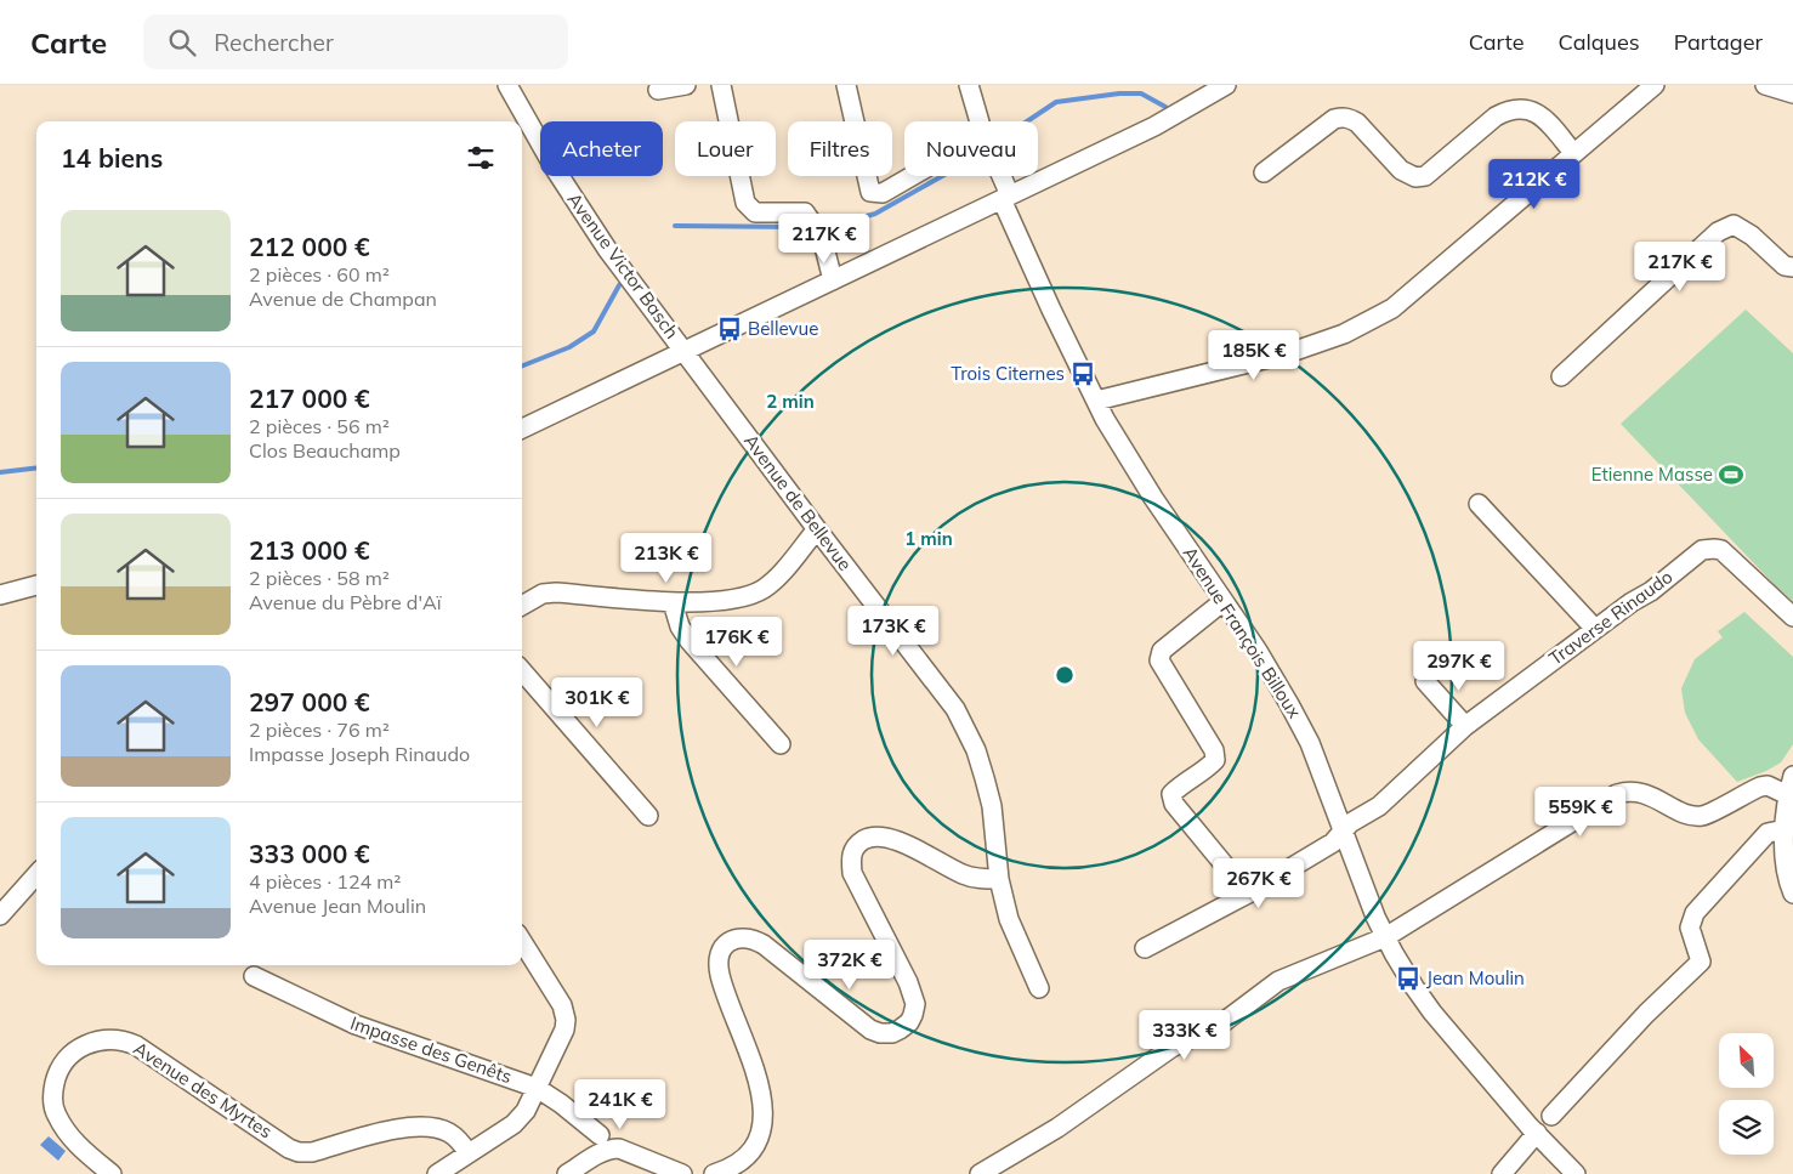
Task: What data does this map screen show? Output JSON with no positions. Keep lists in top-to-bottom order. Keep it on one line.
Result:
{"streets":{"street":["Avenue Victor Basch","Avenue de Bellevue","Traverse Rinaudo","Avenue François Billoux","Impasse des Genêts","Avenue des Myrtes"]},"crossings":[["Avenue Victor Basch","Avenue de Bellevue"],["Traverse Rinaudo","Avenue François Billoux"]],"places":{"bus stop":["Bellevue","Trois Citernes","Jean Moulin"],"sports":["Etienne Masse"]},"north":"top left","page":{"header":"Carte","search":"Rechercher","nav":["Carte","Calques","Partager"],"chip":["Acheter","Louer","Filtres","Nouveau"],"heading":"14 biens","price":["212K €","217K €","217K €","185K €","213K €","173K €","176K €","297K €","301K €","559K €","267K €","372K €","333K €","241K €"],"list":[{"name":"212 000 €","note":"2 pièces · 60 m² · Avenue de Champan"},{"name":"217 000 €","note":"2 pièces · 56 m² · Clos Beauchamp"},{"name":"213 000 €","note":"2 pièces · 58 m² · Avenue du Pèbre d'Aï"},{"name":"297 000 €","note":"2 pièces · 76 m² · Impasse Joseph Rinaudo"},{"name":"333 000 €","note":"4 pièces · 124 m² · Avenue Jean Moulin"}]},"rings":["2 min","1 min"]}
